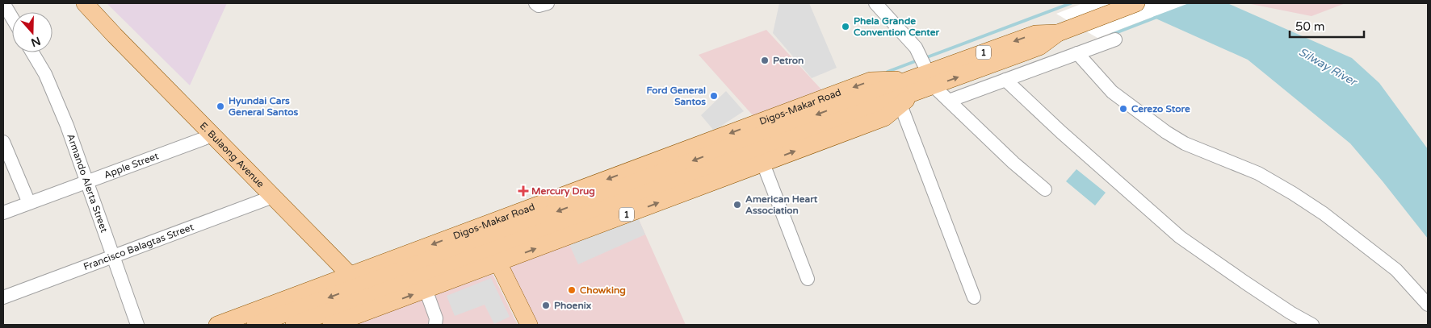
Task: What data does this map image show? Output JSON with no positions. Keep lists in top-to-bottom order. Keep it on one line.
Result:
{"streets":{"main road":["1","Digos-Makar Road","E. Bulaong Avenue"],"street":["Apple Street","Armando Alerta Street","Francisco Balagtas Street"]},"crossings":[["Digos-Makar Road","E. Bulaong Avenue"],["E. Bulaong Avenue","Apple Street"],["E. Bulaong Avenue","Francisco Balagtas Street"],["Apple Street","Armando Alerta Street"],["Armando Alerta Street","Francisco Balagtas Street"]],"water":["Silway River"],"places":{"other":["Phela Grande Convention Center","Petron","Ford General Santos","Hyundai Cars General Santos","Cerezo Store","American Heart Association","Chowking","Phoenix"],"health":["Mercury Drug"]},"scale_bar":"50 m","north":"bottom"}
